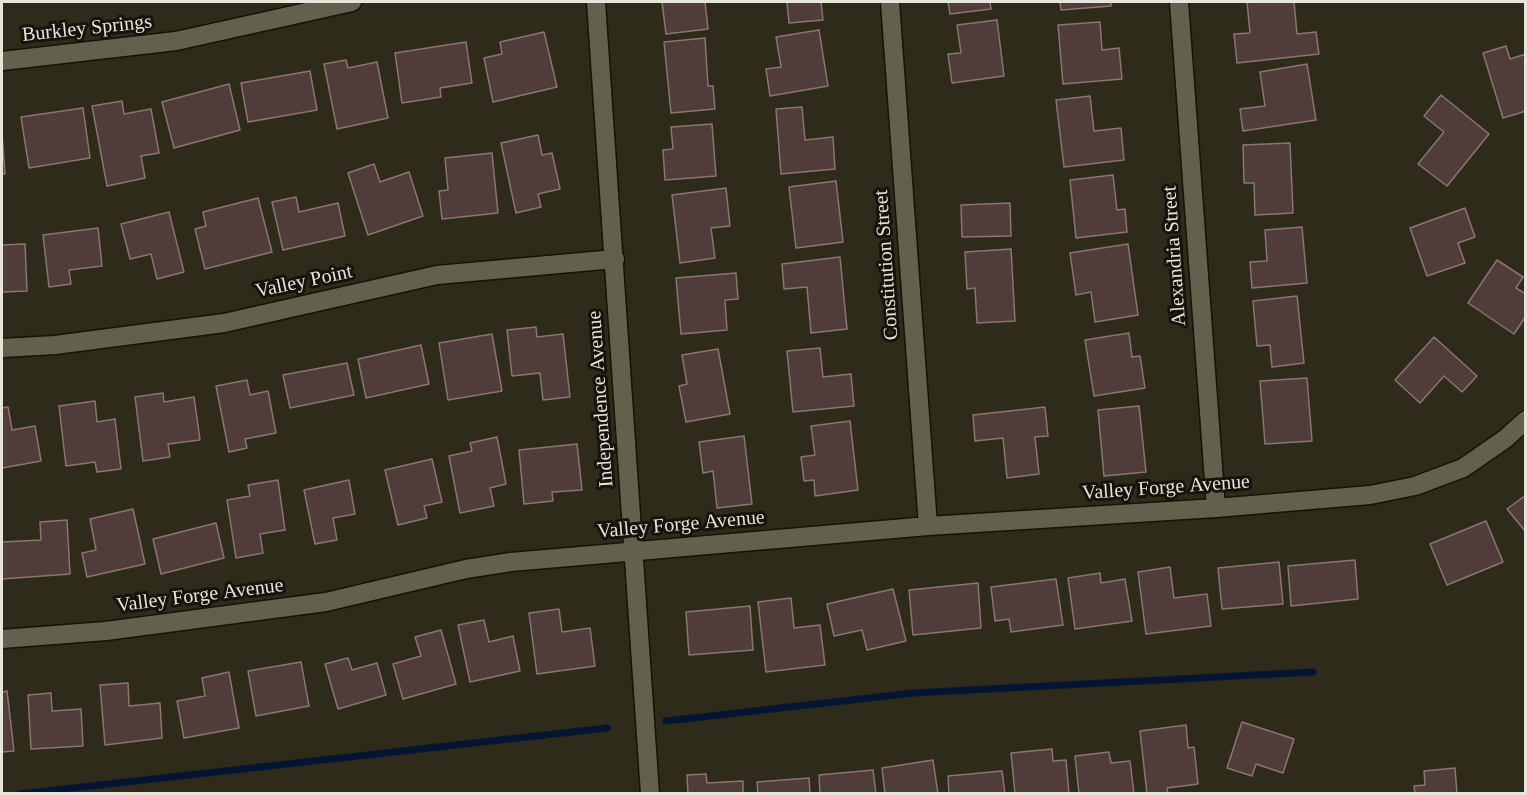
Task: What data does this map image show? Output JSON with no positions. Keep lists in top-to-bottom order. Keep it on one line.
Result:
{"streets":{"street":["Burkley Springs","Alexandria Street","Constitution Street","Valley Point","Independence Avenue","Valley Forge Avenue"]},"crossings":[["Alexandria Street","Valley Forge Avenue"],["Constitution Street","Valley Forge Avenue"],["Valley Point","Independence Avenue"],["Independence Avenue","Valley Forge Avenue"]]}
